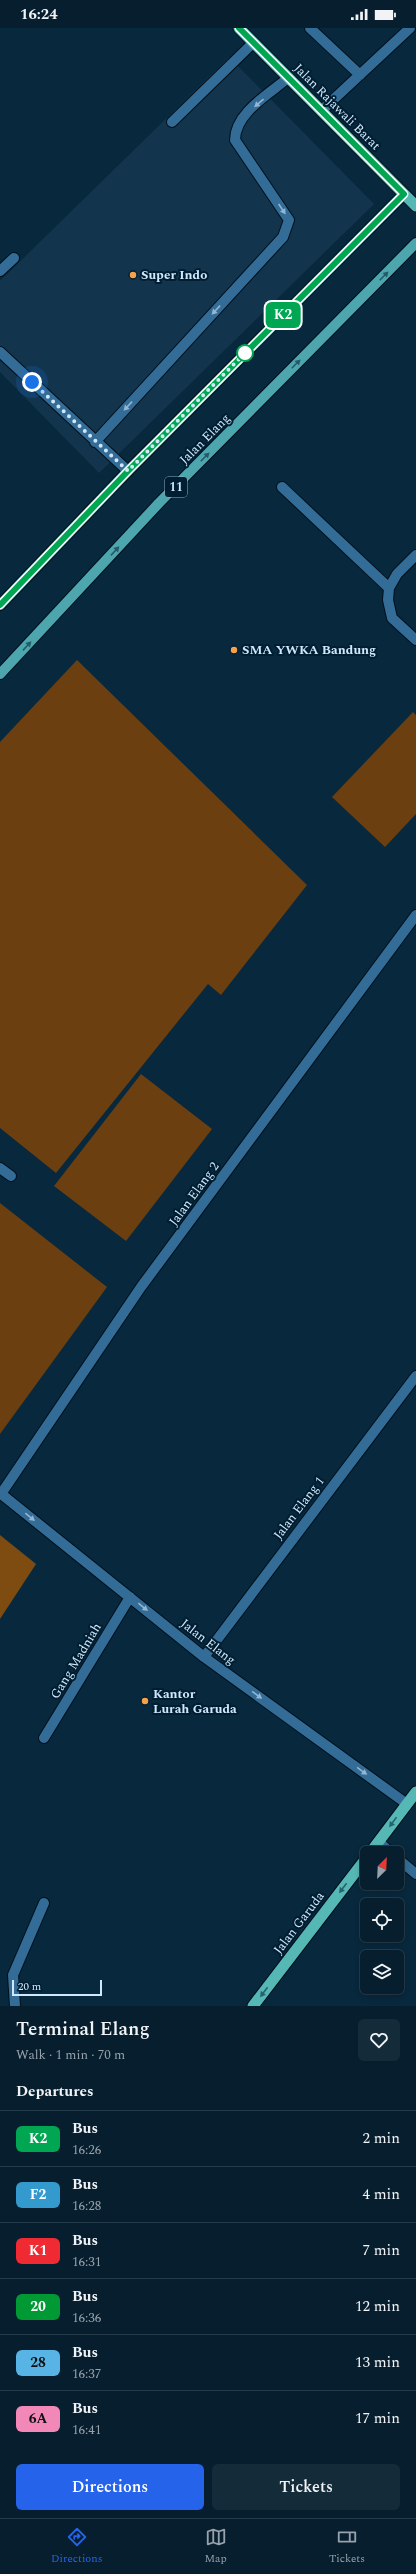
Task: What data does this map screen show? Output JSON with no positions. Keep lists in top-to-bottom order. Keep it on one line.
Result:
{"streets":{"highway":["Jalan Rajawali Barat","Jalan Garuda"],"main road":["Jalan Elang","11"],"street":["Jalan Elang 2","Jalan Elang 1","Gang Madniah"]},"crossings":[["Jalan Elang","Jalan Elang 2"],["Jalan Elang","Jalan Elang 1"],["Jalan Elang","Gang Madniah"]],"one_way":["Jalan Garuda"],"places":["Super Indo","SMA YWKA Bandung","Kantor Lurah Garuda"],"lines":["bus line K2"],"scale_bar":"20 m","north":"top right","page":{"status":"16:24","on_map":"K2","scale":"20 m","heading":[["Terminal Elang","Walk · 1 min · 70 m"],"Departures"],"list":[{"mark":"K2","name":"Bus","note":"16:26","value":"2 min"},{"mark":"F2","name":"Bus","note":"16:28","value":"4 min"},{"mark":"K1","name":"Bus","note":"16:31","value":"7 min"},{"mark":"20","name":"Bus","note":"16:36","value":"12 min"},{"mark":"28","name":"Bus","note":"16:37","value":"13 min"},{"mark":"6A","name":"Bus","note":"16:41","value":"17 min"}],"buttons":["Directions","Tickets"],"tabs":["Directions","Map","Tickets"]}}
